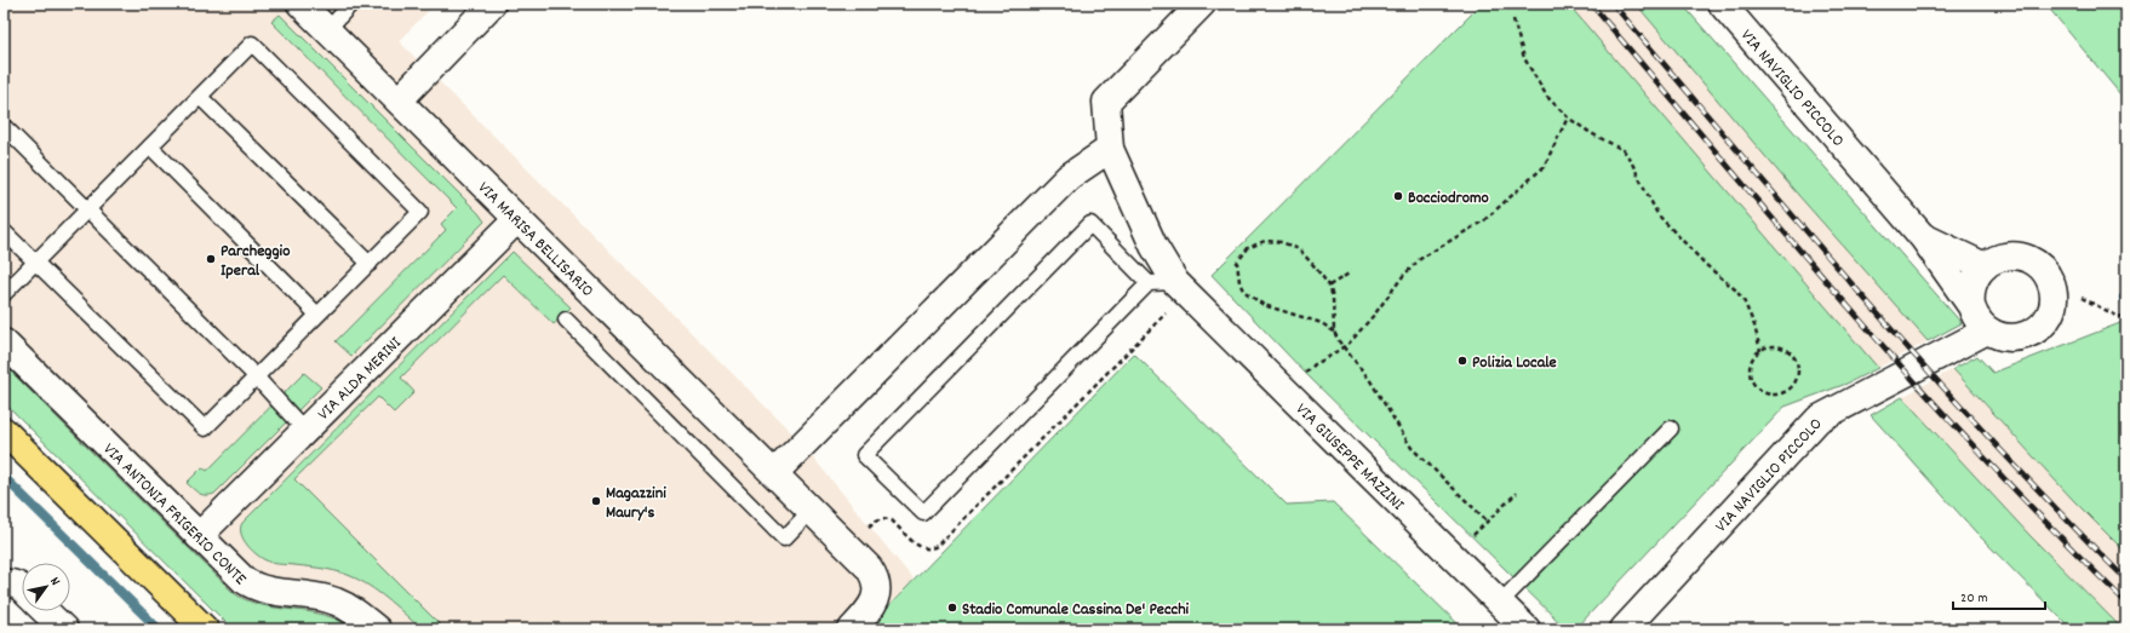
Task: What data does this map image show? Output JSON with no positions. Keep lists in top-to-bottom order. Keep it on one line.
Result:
{"streets":{"street":["VIA NAVIGLIO PICCOLO","VIA MARISA BELLISARIO","VIA ALDA MERINI","VIA GIUSEPPE MAZZINI","VIA ANTONIA FRIGERIO CONTE"]},"crossings":[["VIA MARISA BELLISARIO","VIA ALDA MERINI"],["VIA ALDA MERINI","VIA ANTONIA FRIGERIO CONTE"]],"places":["Bocciodromo","Parcheggio Iperal","Polizia Locale","Magazzini Maury's","Stadio Comunale Cassina De' Pecchi"],"scale_bar":"20 m","north":"top right"}
